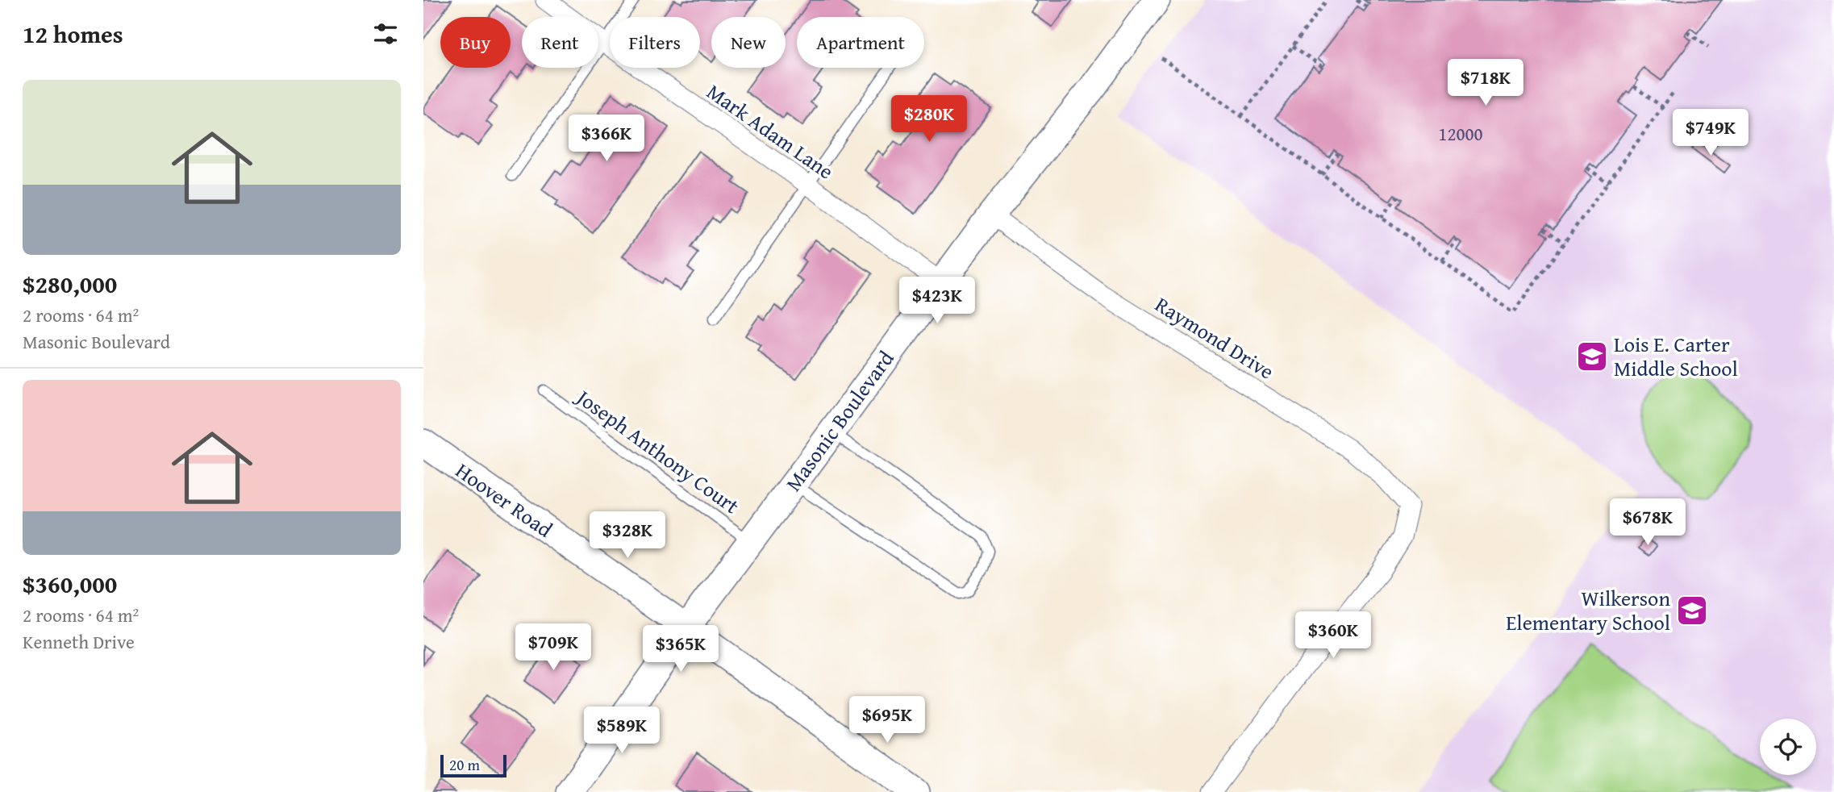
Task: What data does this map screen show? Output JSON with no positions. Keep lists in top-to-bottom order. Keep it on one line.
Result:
{"streets":{"street":["Mark Adam Lane","Raymond Drive","Masonic Boulevard","Hoover Road"],"lane":["Joseph Anthony Court"]},"crossings":[["Mark Adam Lane","Masonic Boulevard"],["Raymond Drive","Masonic Boulevard"],["Masonic Boulevard","Joseph Anthony Court"],["Masonic Boulevard","Hoover Road"]],"places":{"school or university":["Lois E. Carter Middle School","Wilkerson Elementary School"]},"house_numbers":["12000"],"scale_bar":"20 m","page":{"heading":"12 homes","chip":["Buy","Rent","Filters","New","Apartment"],"price":["$718K","$280K","$749K","$366K","$423K","$678K","$328K","$360K","$709K","$365K","$695K","$589K"],"list":[{"name":"$280,000","note":"2 rooms · 64 m² · Masonic Boulevard"},{"name":"$360,000","note":"2 rooms · 64 m² · Kenneth Drive"}],"scale":"20 m"}}
